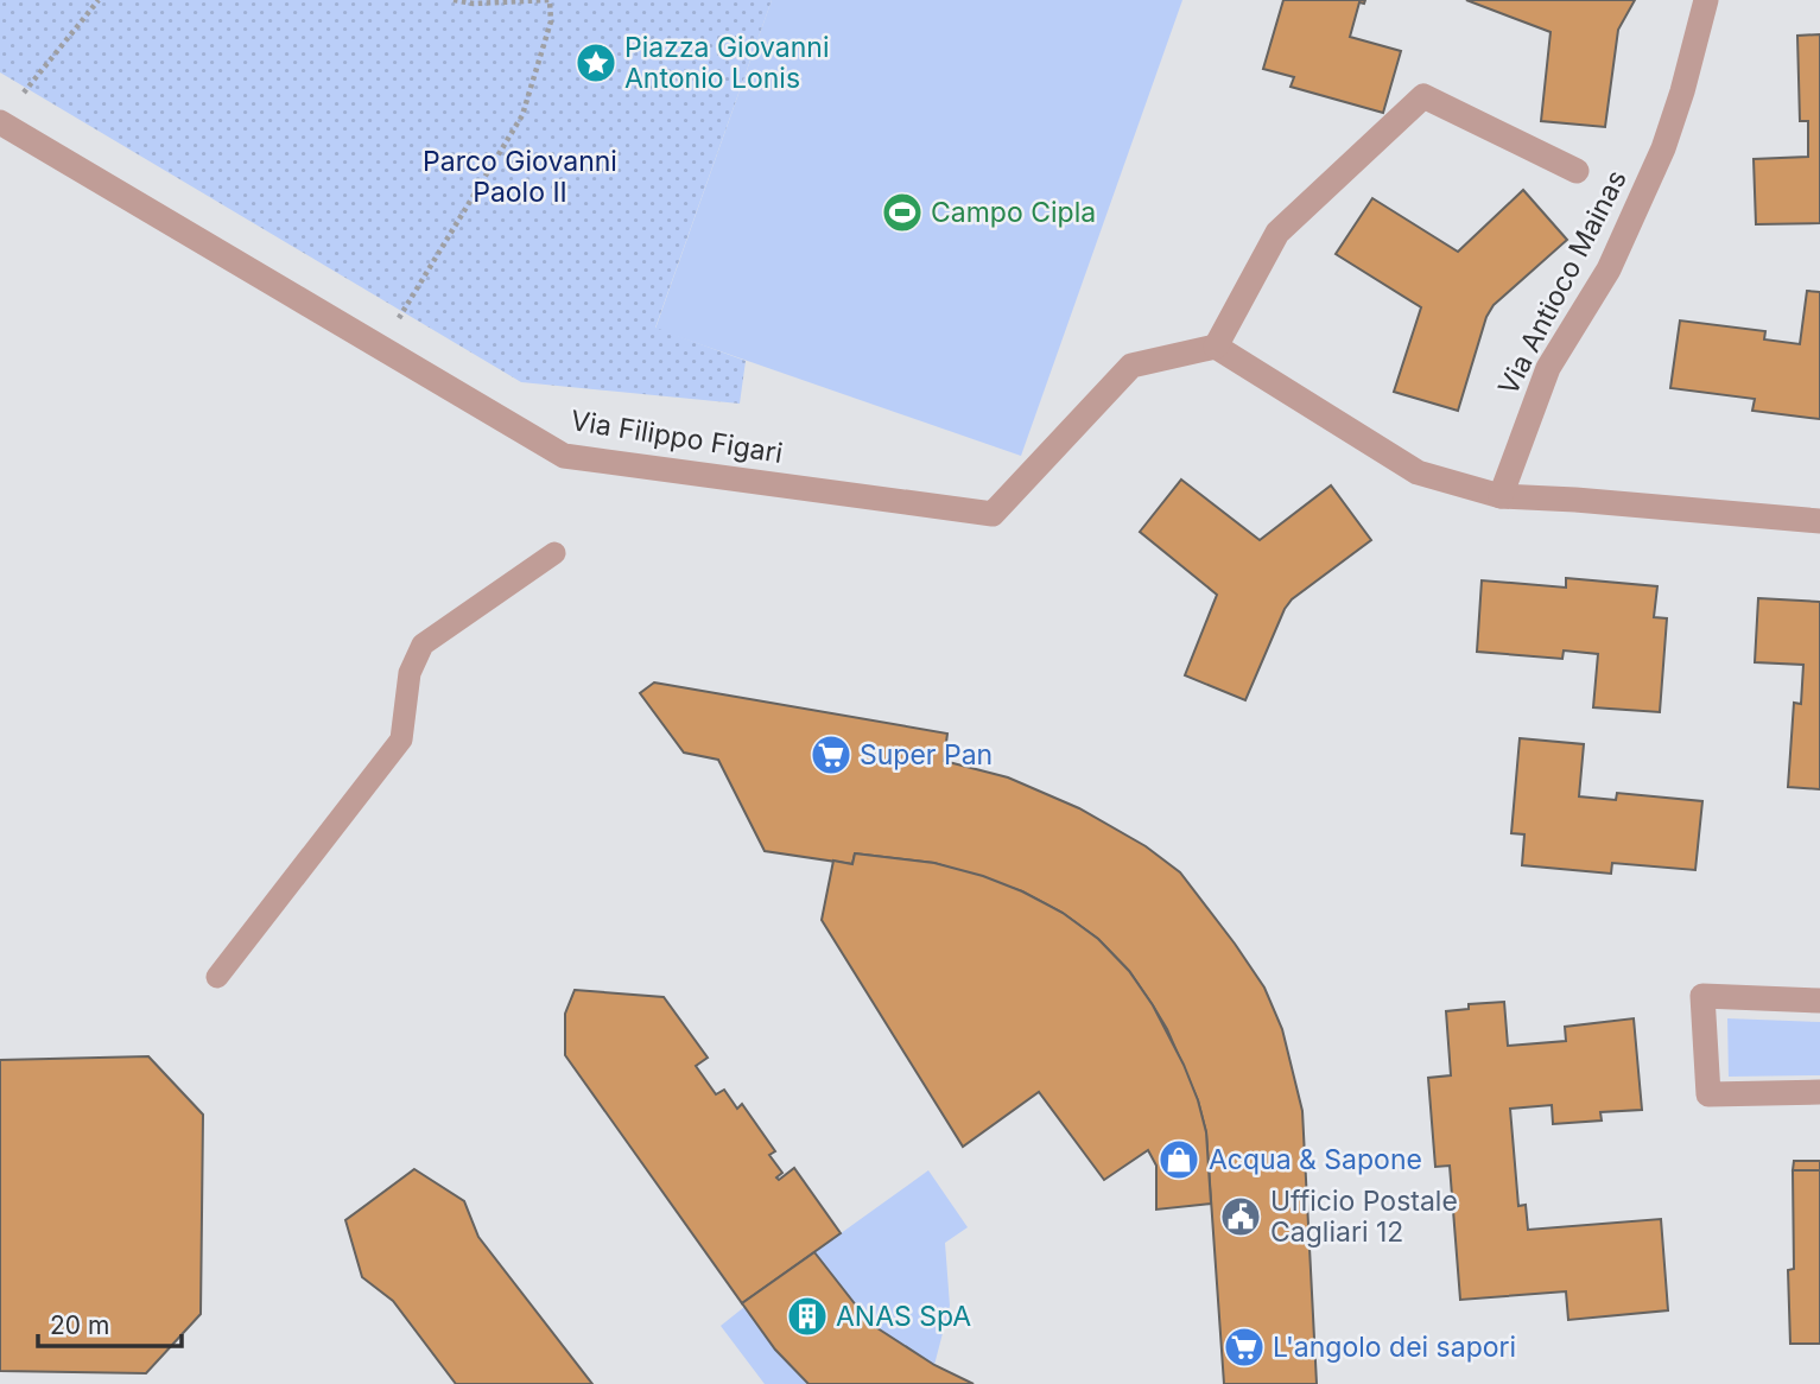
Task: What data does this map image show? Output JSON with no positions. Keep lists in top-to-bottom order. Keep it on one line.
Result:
{"streets":{"street":["Via Antioco Mainas","Via Filippo Figari"]},"crossings":[["Via Antioco Mainas","Via Filippo Figari"]],"parks":["Parco Giovanni Paolo II"],"places":{"place":["Piazza Giovanni Antonio Lonis"],"sports":["Campo Cipla"],"supermarket":["Super Pan","L'angolo dei sapori"],"shop":["Acqua & Sapone"],"public building":["Ufficio Postale Cagliari 12"],"building":["ANAS SpA"]},"scale_bar":"20 m"}
